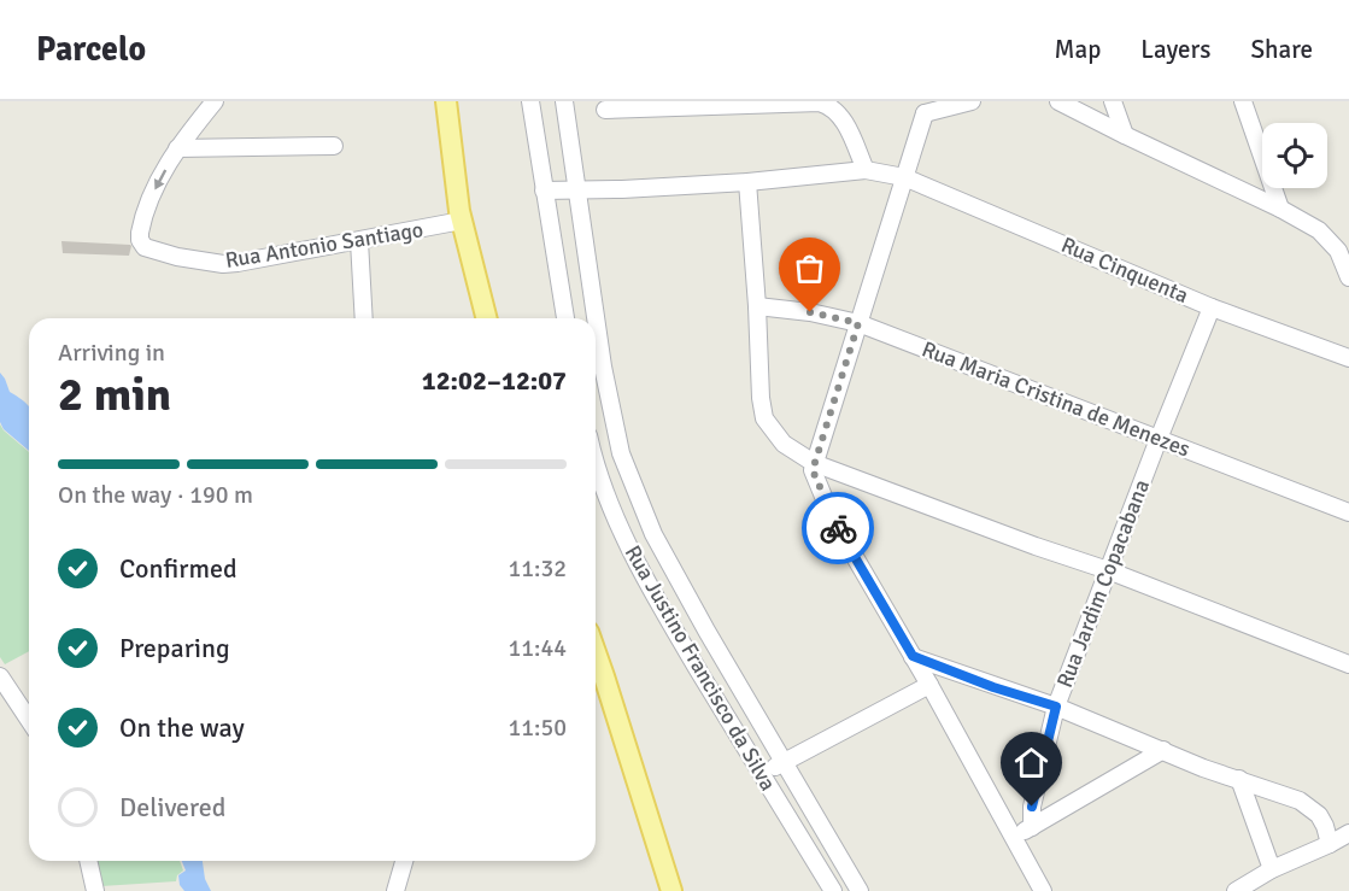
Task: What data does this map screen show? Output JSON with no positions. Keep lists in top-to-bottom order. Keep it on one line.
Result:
{"streets":{"street":["Rua Antonio Santiago","Rua Cinquenta","Rua Maria Cristina de Menezes","Rua Jardim Copacabana","Rua Justino Francisco da Silva"]},"crossings":[["Rua Cinquenta","Rua Jardim Copacabana"],["Rua Maria Cristina de Menezes","Rua Jardim Copacabana"]],"page":{"header":"Parcelo","nav":["Map","Layers","Share"],"heading":["2 min","Arriving in","12:02–12:07"],"bar":"On the way · 190 m","list":[["Confirmed","11:32"],["Preparing","11:44"],["On the way","11:50"],"Delivered"]}}
